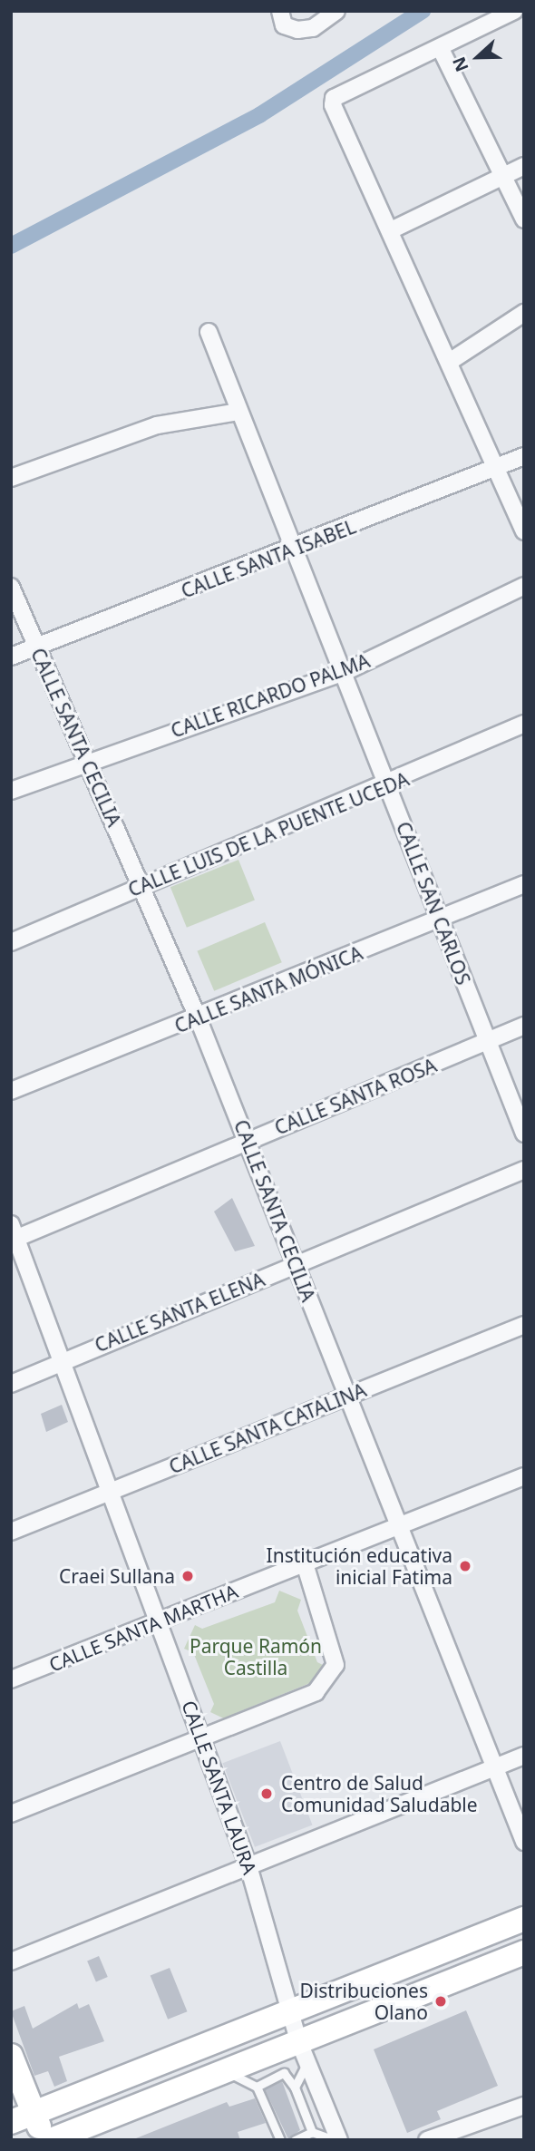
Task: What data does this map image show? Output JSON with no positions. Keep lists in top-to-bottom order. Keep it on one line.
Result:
{"streets":{"street":["CALLE SANTA ISABEL","CALLE RICARDO PALMA","CALLE SANTA CECILIA","CALLE LUIS DE LA PUENTE UCEDA","CALLE SAN CARLOS","CALLE SANTA MÓNICA","CALLE SANTA ROSA","CALLE SANTA ELENA","CALLE SANTA CATALINA","CALLE SANTA MARTHA","CALLE SANTA LAURA"]},"crossings":[["CALLE SANTA ISABEL","CALLE SANTA CECILIA"],["CALLE SANTA ISABEL","CALLE SAN CARLOS"],["CALLE RICARDO PALMA","CALLE SANTA CECILIA"],["CALLE RICARDO PALMA","CALLE SAN CARLOS"],["CALLE SANTA CECILIA","CALLE LUIS DE LA PUENTE UCEDA"],["CALLE SANTA CECILIA","CALLE SANTA MÓNICA"],["CALLE SANTA CECILIA","CALLE SANTA ROSA"],["CALLE SANTA CECILIA","CALLE SANTA ELENA"],["CALLE SANTA CECILIA","CALLE SANTA CATALINA"],["CALLE SANTA CECILIA","CALLE SANTA MARTHA"],["CALLE LUIS DE LA PUENTE UCEDA","CALLE SAN CARLOS"],["CALLE SAN CARLOS","CALLE SANTA MÓNICA"],["CALLE SAN CARLOS","CALLE SANTA ROSA"],["CALLE SANTA ROSA","CALLE SANTA LAURA"],["CALLE SANTA ELENA","CALLE SANTA LAURA"],["CALLE SANTA CATALINA","CALLE SANTA LAURA"],["CALLE SANTA MARTHA","CALLE SANTA LAURA"]],"parks":["Parque Ramón Castilla"],"places":["Institución educativa inicial Fatima","Craei Sullana","Centro de Salud Comunidad Saludable","Distribuciones Olano"],"north":"left"}
